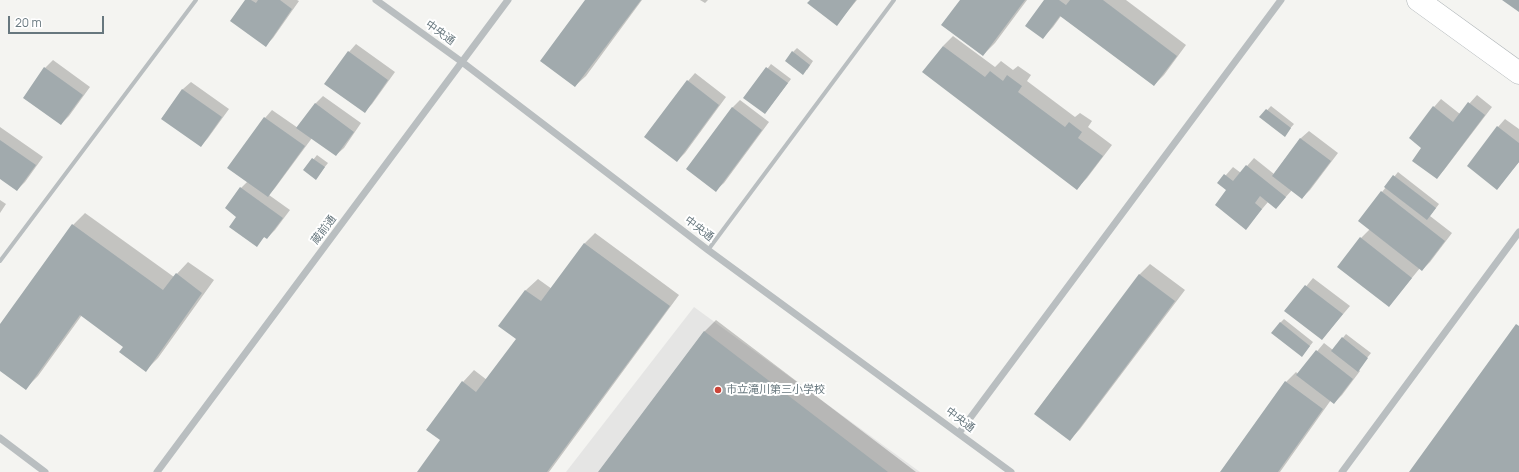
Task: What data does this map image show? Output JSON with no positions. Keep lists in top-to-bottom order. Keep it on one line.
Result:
{"streets":{"street":["中央通","蔵前通"]},"crossings":[["中央通","蔵前通"]],"places":["市立滝川第三小学校"],"scale_bar":"20 m"}
